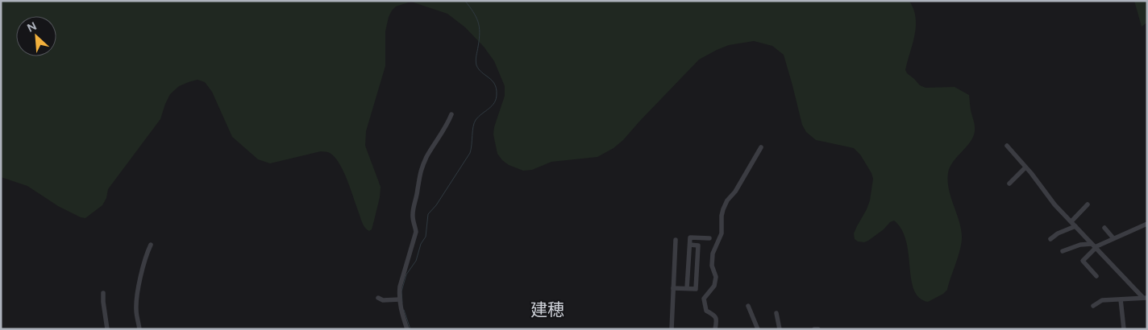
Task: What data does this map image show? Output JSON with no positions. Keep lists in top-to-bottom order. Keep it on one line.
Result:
{"districts":["建穂"],"north":"top left"}
